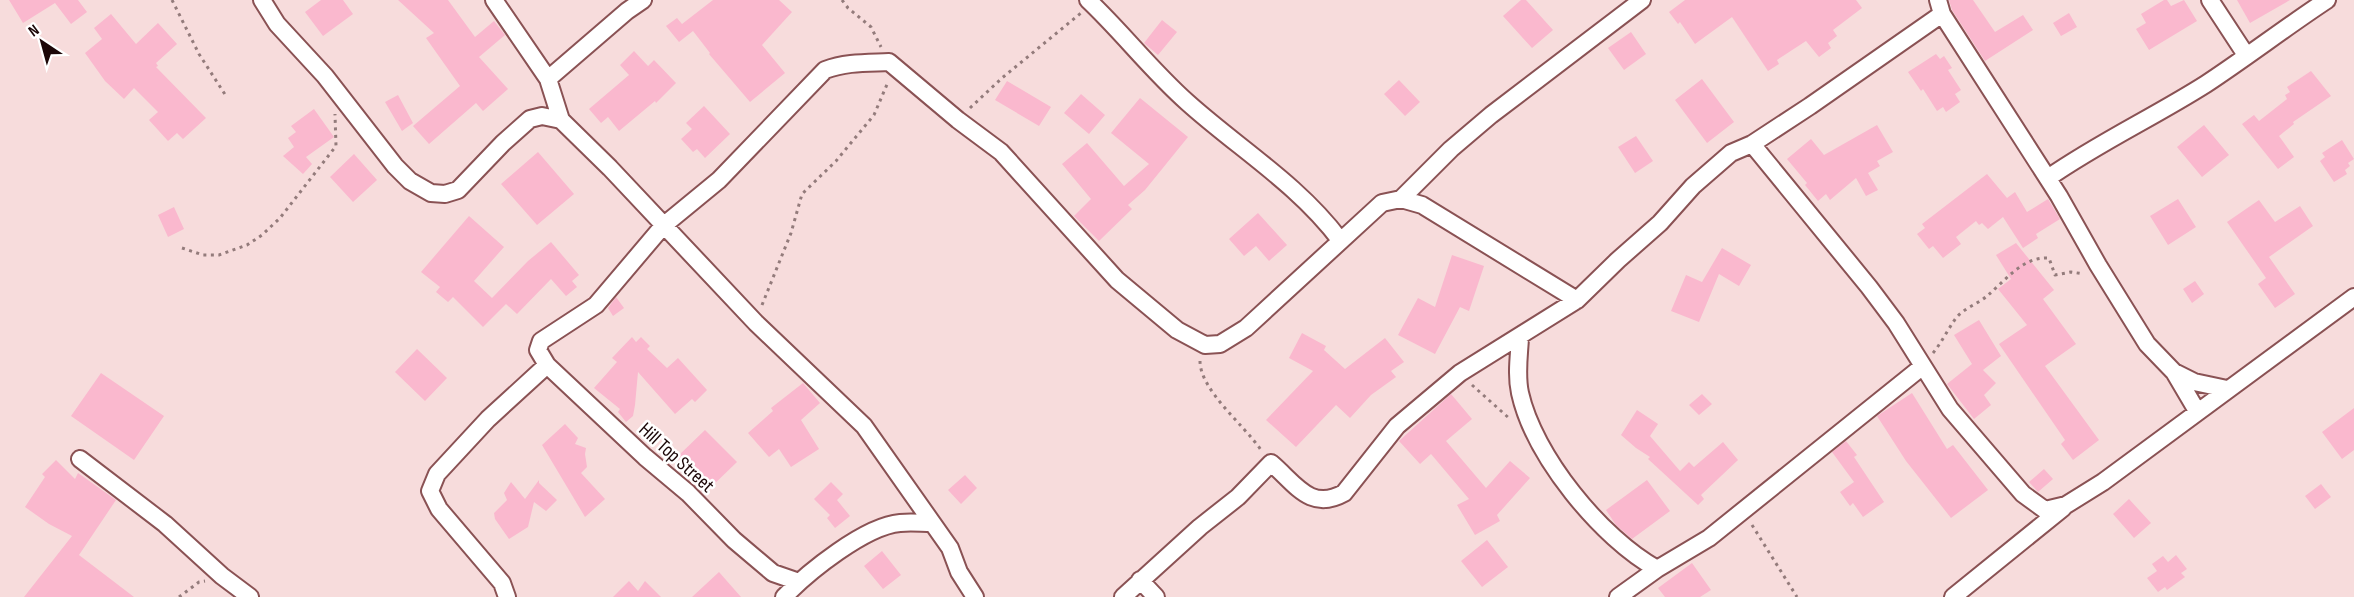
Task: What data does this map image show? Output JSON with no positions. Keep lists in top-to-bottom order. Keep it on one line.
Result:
{"streets":{"street":["Hill Top Street"]},"north":"top left"}
